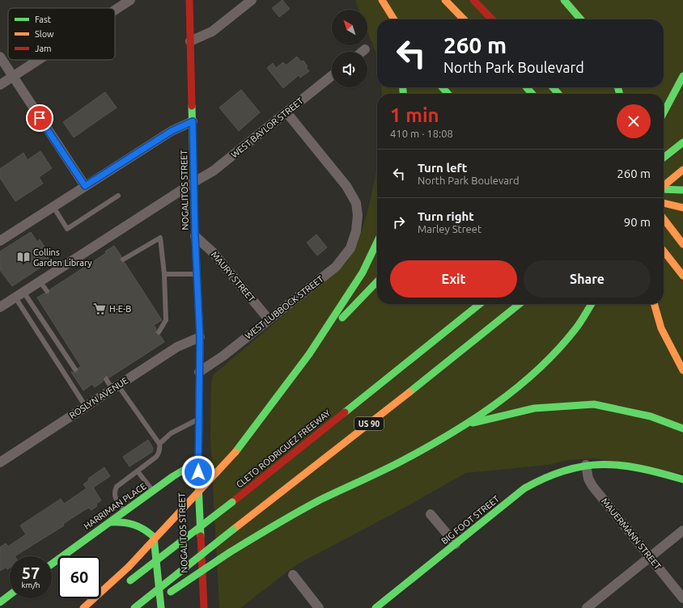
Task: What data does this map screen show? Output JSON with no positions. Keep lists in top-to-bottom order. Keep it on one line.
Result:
{"streets":{"main road":["NOGALITOS STREET","US 90","CLETO RODRIGUEZ FREEWAY","HARRIMAN PLACE","BIG FOOT STREET"],"street":["WEST BAYLOR STREET","MAURY STREET","WEST LUBBOCK STREET","ROSLYN AVENUE","MAUERMANN STREET"]},"crossings":[["WEST BAYLOR STREET","NOGALITOS STREET"],["WEST BAYLOR STREET","WEST LUBBOCK STREET"],["NOGALITOS STREET","MAURY STREET"],["NOGALITOS STREET","WEST LUBBOCK STREET"],["NOGALITOS STREET","ROSLYN AVENUE"],["NOGALITOS STREET","HARRIMAN PLACE"],["MAURY STREET","WEST LUBBOCK STREET"],["BIG FOOT STREET","MAUERMANN STREET"]],"places":{"library":["Collins Garden Library"],"supermarket":["H-E-B"]},"legend":["Fast","Slow","Jam"],"north":"top left","page":{"turn":["260 m","North Park Boulevard"],"heading":["1 min","410 m · 18:08"],"list":[{"name":"Turn left","note":"North Park Boulevard","value":"260 m"},{"name":"Turn right","note":"Marley Street","value":"90 m"}],"buttons":["Exit","Share"],"speed":"57 km/h","limit":"60"}}
